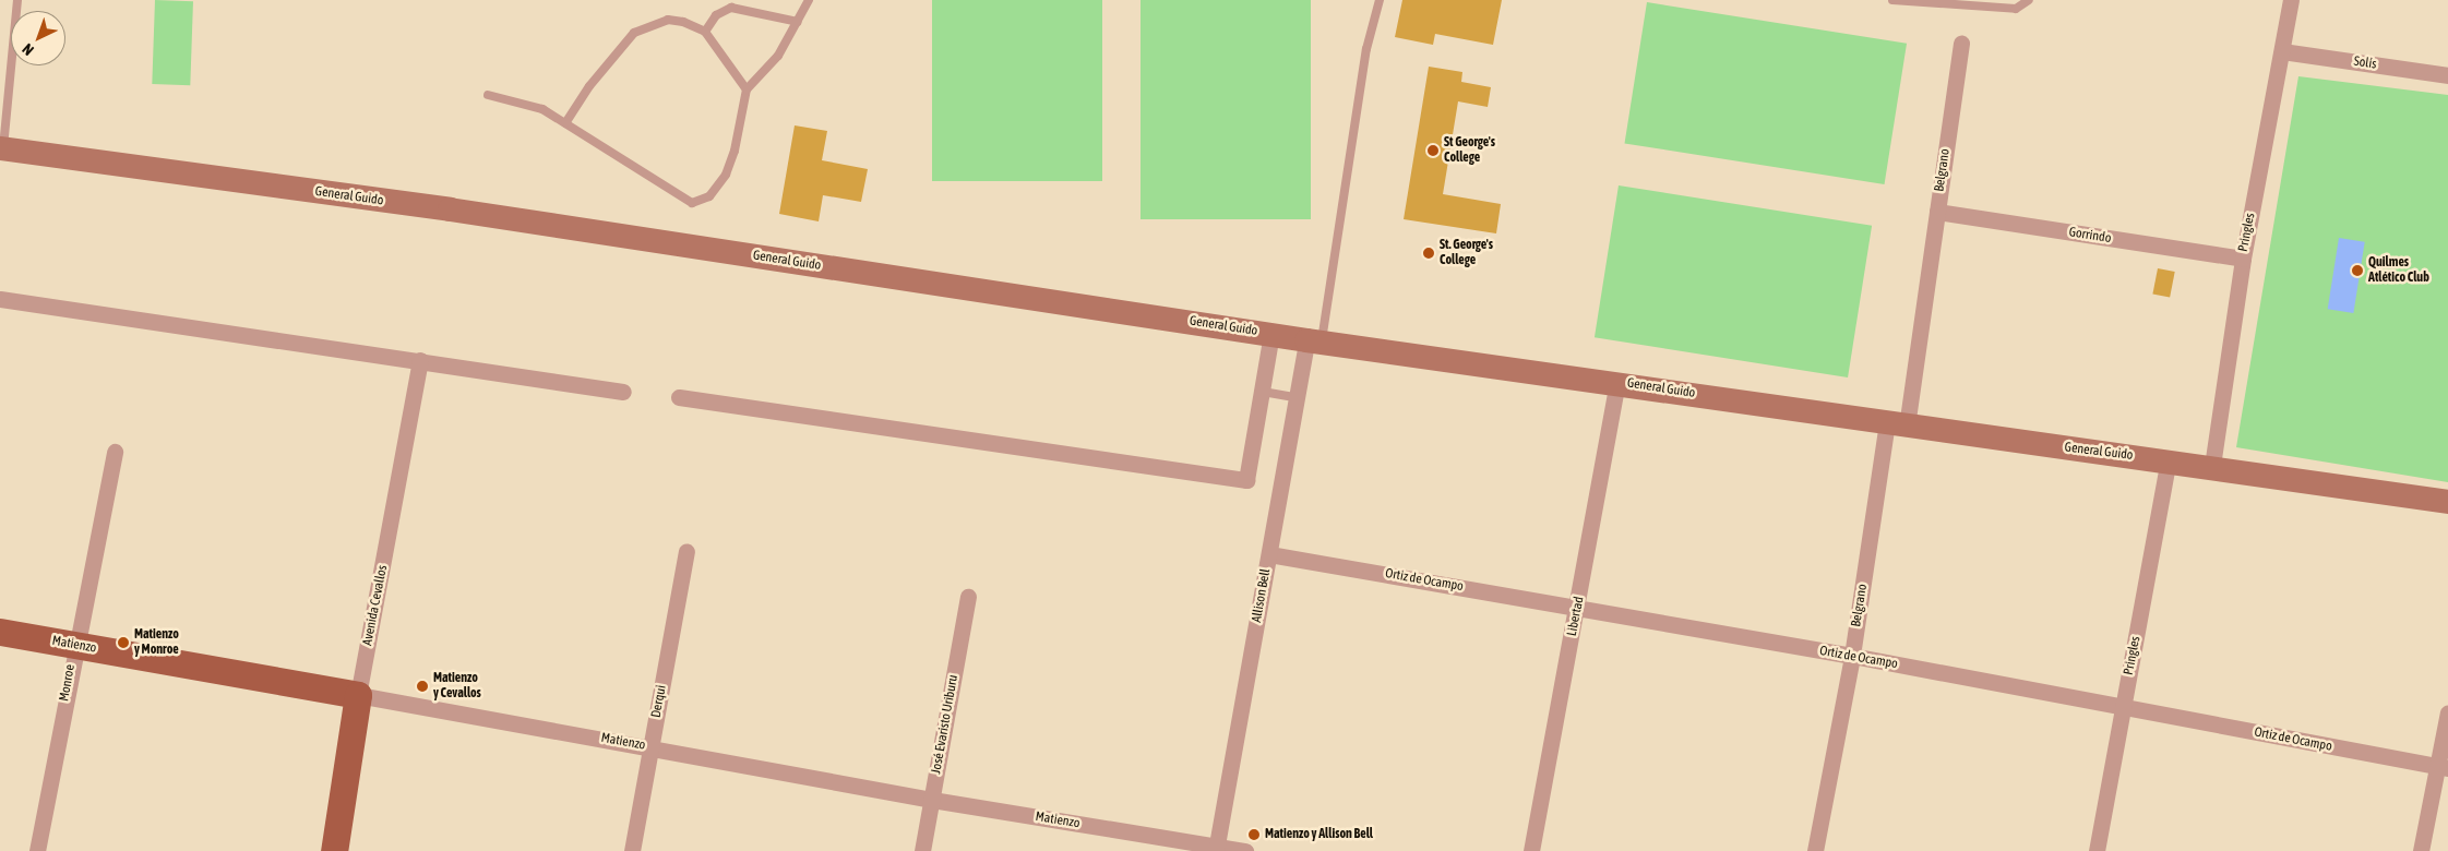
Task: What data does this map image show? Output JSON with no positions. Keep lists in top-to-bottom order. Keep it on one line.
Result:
{"streets":{"main road":["General Guido","Avenida Cevallos","Matienzo"],"street":["Solís","Belgrano","Pringles","Gorrindo","Ortiz de Ocampo","Allison Bell","Libertad","Monroe","Derqui","José Evaristo Uriburu"]},"crossings":[["Solís","Pringles"],["Belgrano","General Guido"],["Belgrano","Gorrindo"],["Belgrano","Ortiz de Ocampo"],["General Guido","Pringles"],["General Guido","Allison Bell"],["General Guido","Libertad"],["Pringles","Gorrindo"],["Pringles","Ortiz de Ocampo"],["Ortiz de Ocampo","Allison Bell"],["Ortiz de Ocampo","Libertad"],["Allison Bell","Matienzo"],["Avenida Cevallos","Matienzo"],["Matienzo","Monroe"],["Matienzo","Derqui"],["Matienzo","José Evaristo Uriburu"]],"places":["St George's College","St. George's College","Quilmes Atlético Club","Matienzo y Monroe","Matienzo y Cevallos","Matienzo y Allison Bell"],"north":"bottom left"}
